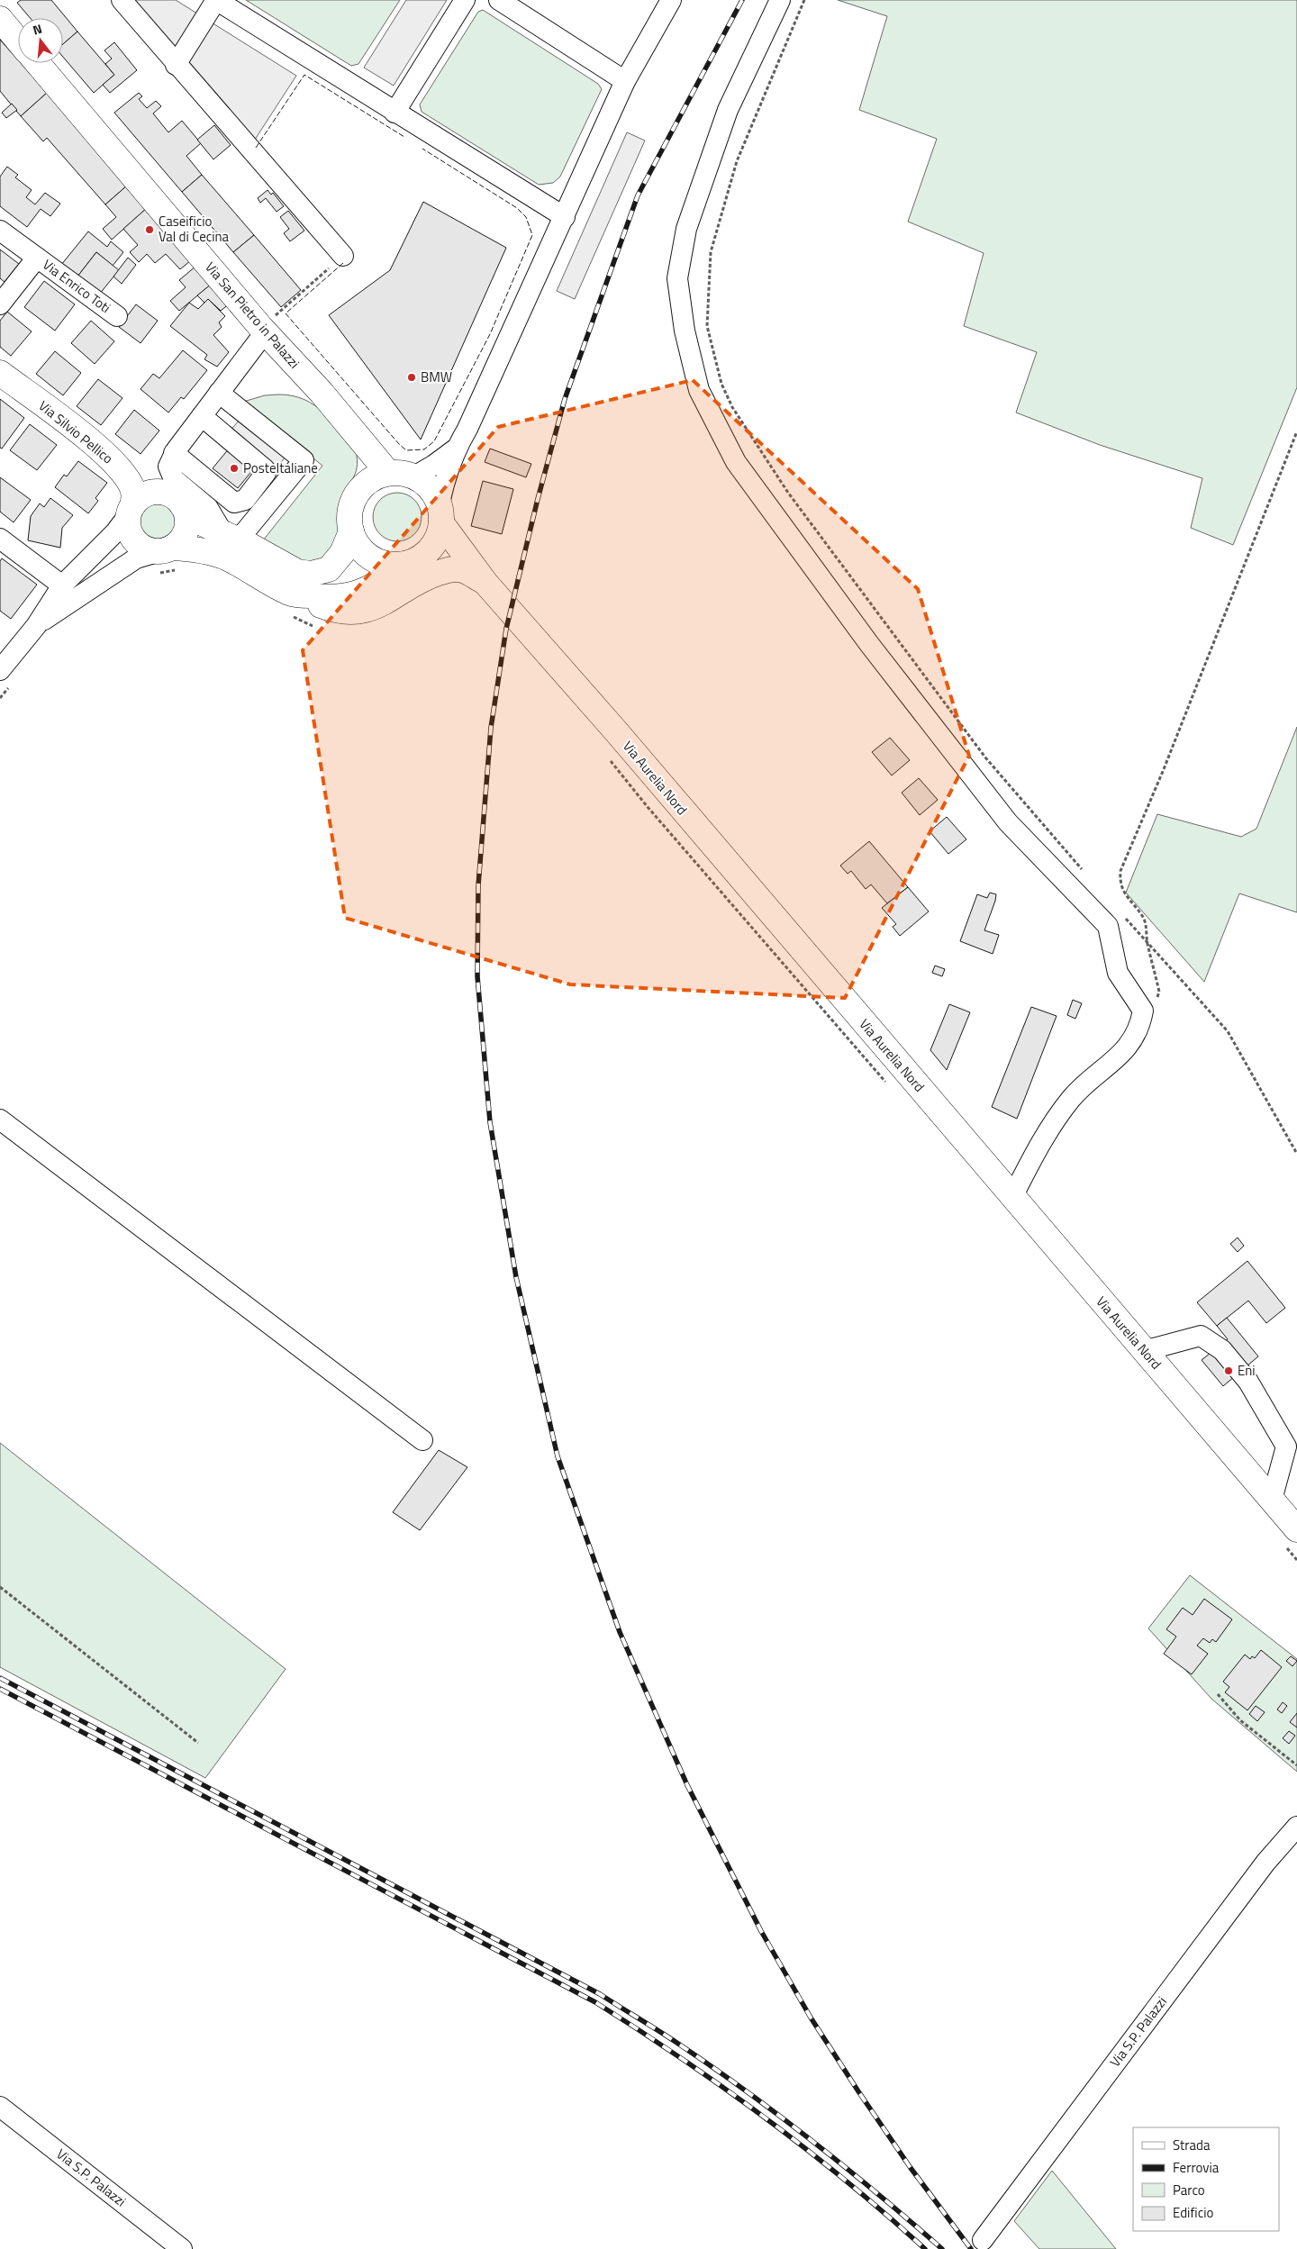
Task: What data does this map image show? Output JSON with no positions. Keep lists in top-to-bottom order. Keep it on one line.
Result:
{"streets":{"main road":["Via San Pietro in Palazzi","Via Silvio Pellico","Via Aurelia Nord"],"street":["Via Enrico Toti","Via S.P. Palazzi"]},"crossings":[["Via San Pietro in Palazzi","Via Aurelia Nord"]],"places":["Caseificio Val di Cecina","BMW","PosteItaliane","Eni"],"legend":["Strada","Ferrovia","Parco","Edificio"],"north":"top"}
